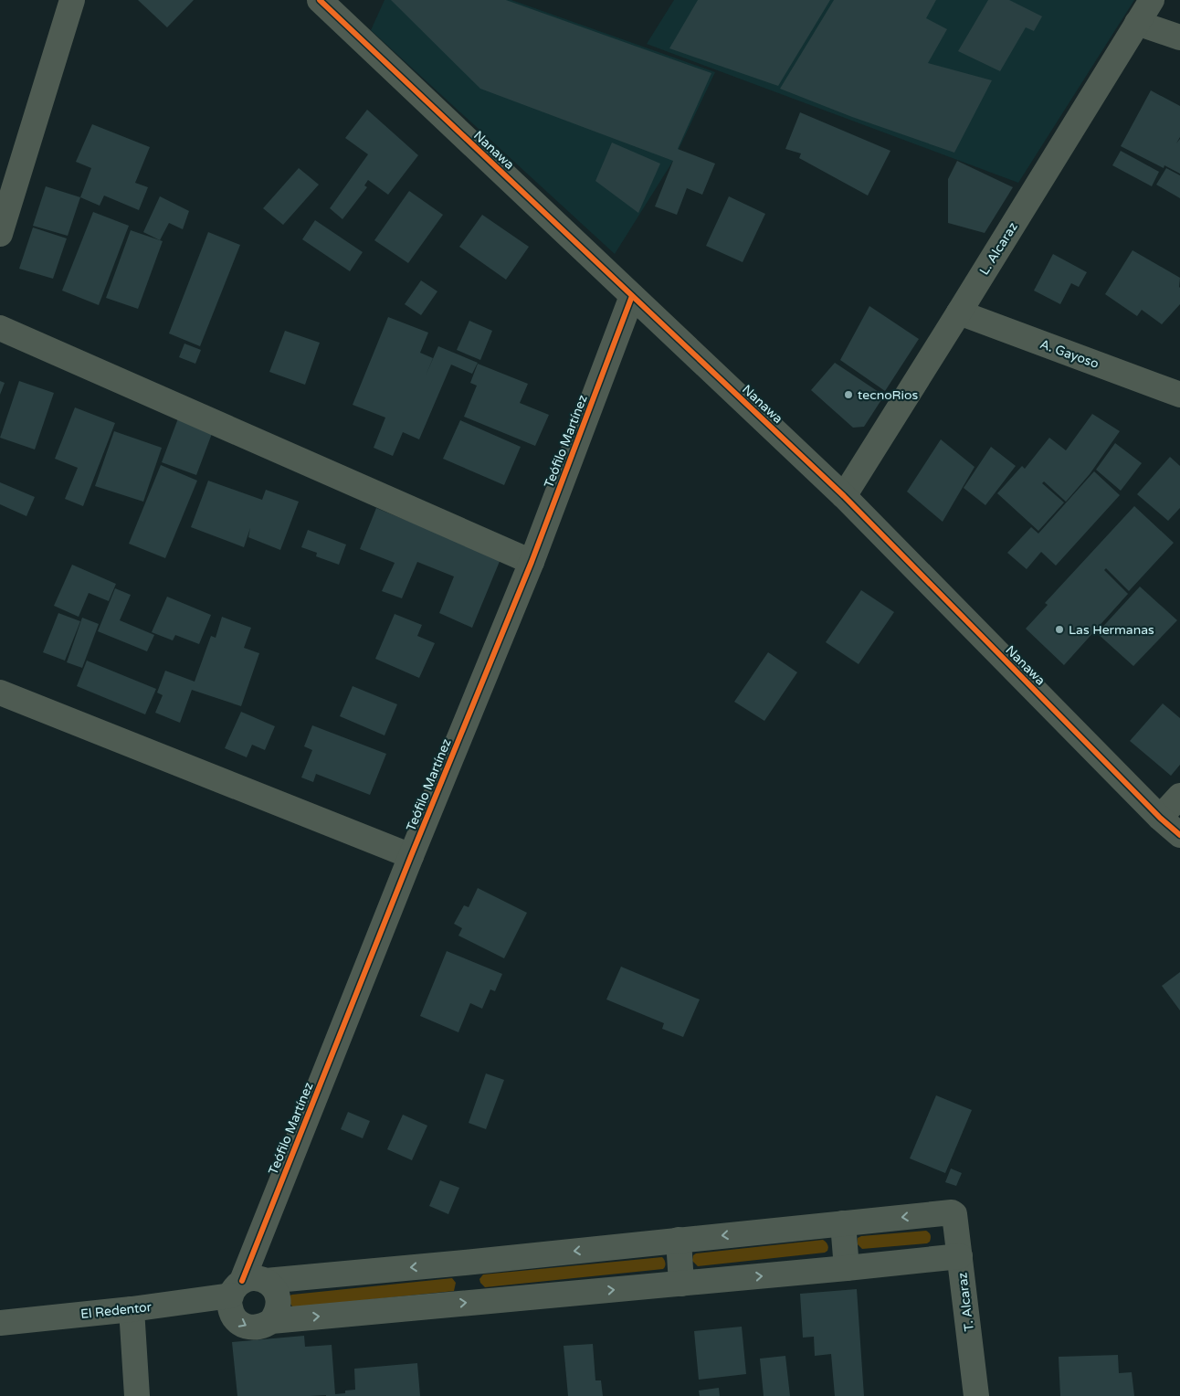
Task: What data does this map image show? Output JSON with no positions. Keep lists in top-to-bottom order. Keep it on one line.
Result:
{"streets":{"street":["Nanawa","L. Alcaraz","A. Gayoso","Teófilo Martínez","T. Alcaraz","El Redentor"]},"crossings":[["Nanawa","L. Alcaraz"],["Nanawa","Teófilo Martínez"],["L. Alcaraz","A. Gayoso"],["Teófilo Martínez","El Redentor"],["T. Alcaraz","El Redentor"]],"places":["tecnoRios","Las Hermanas"]}
